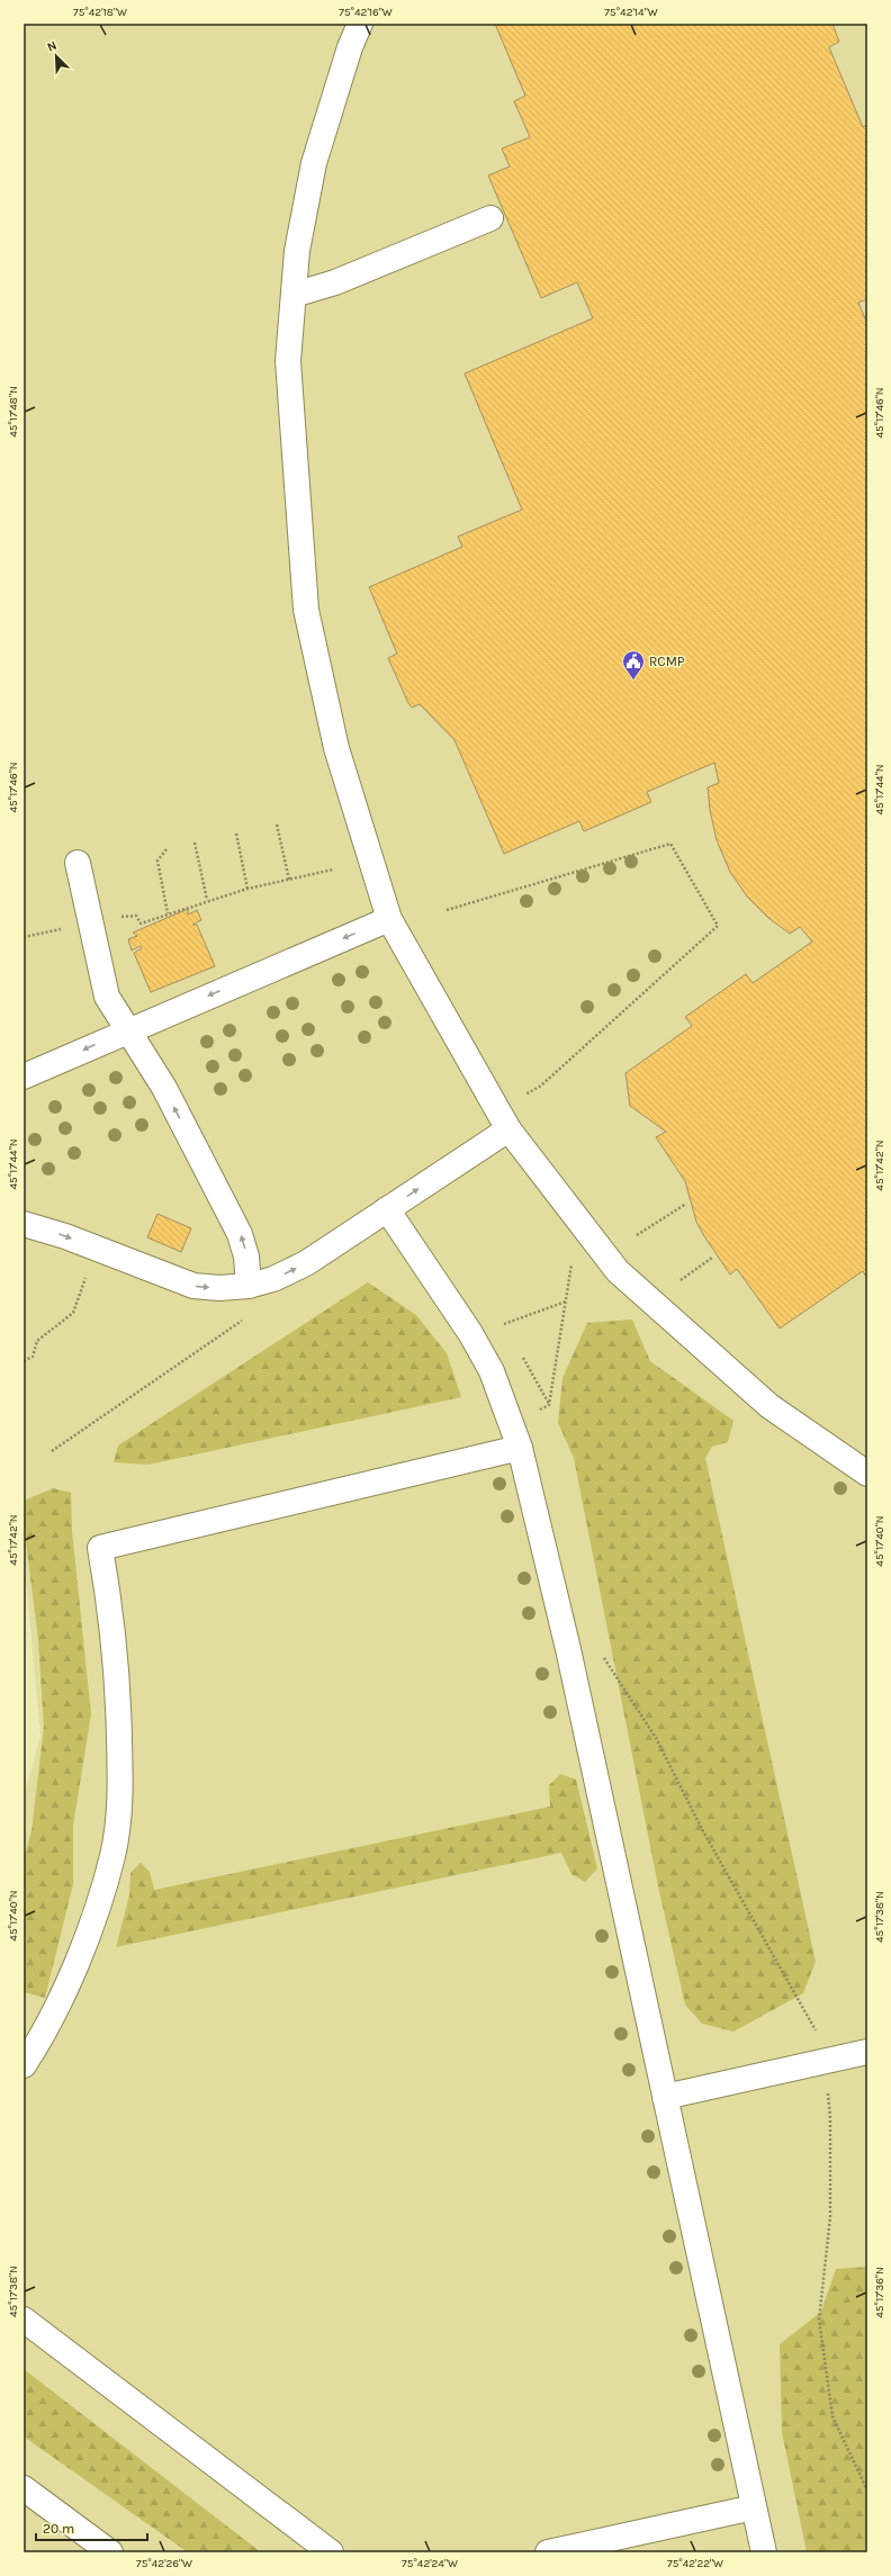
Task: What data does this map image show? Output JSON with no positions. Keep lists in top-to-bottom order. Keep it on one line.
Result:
{"places":{"public building":["RCMP"]},"scale_bar":"20 m","north":"top left","coordinates":["75°42'18\"W","75°42'16\"W","75°42'14\"W","45°17'48\"N","45°17'46\"N","45°17'44\"N","45°17'42\"N","45°17'40\"N","45°17'38\"N","45°17'36\"N","75°42'26\"W","75°42'24\"W","75°42'22\"W"]}
